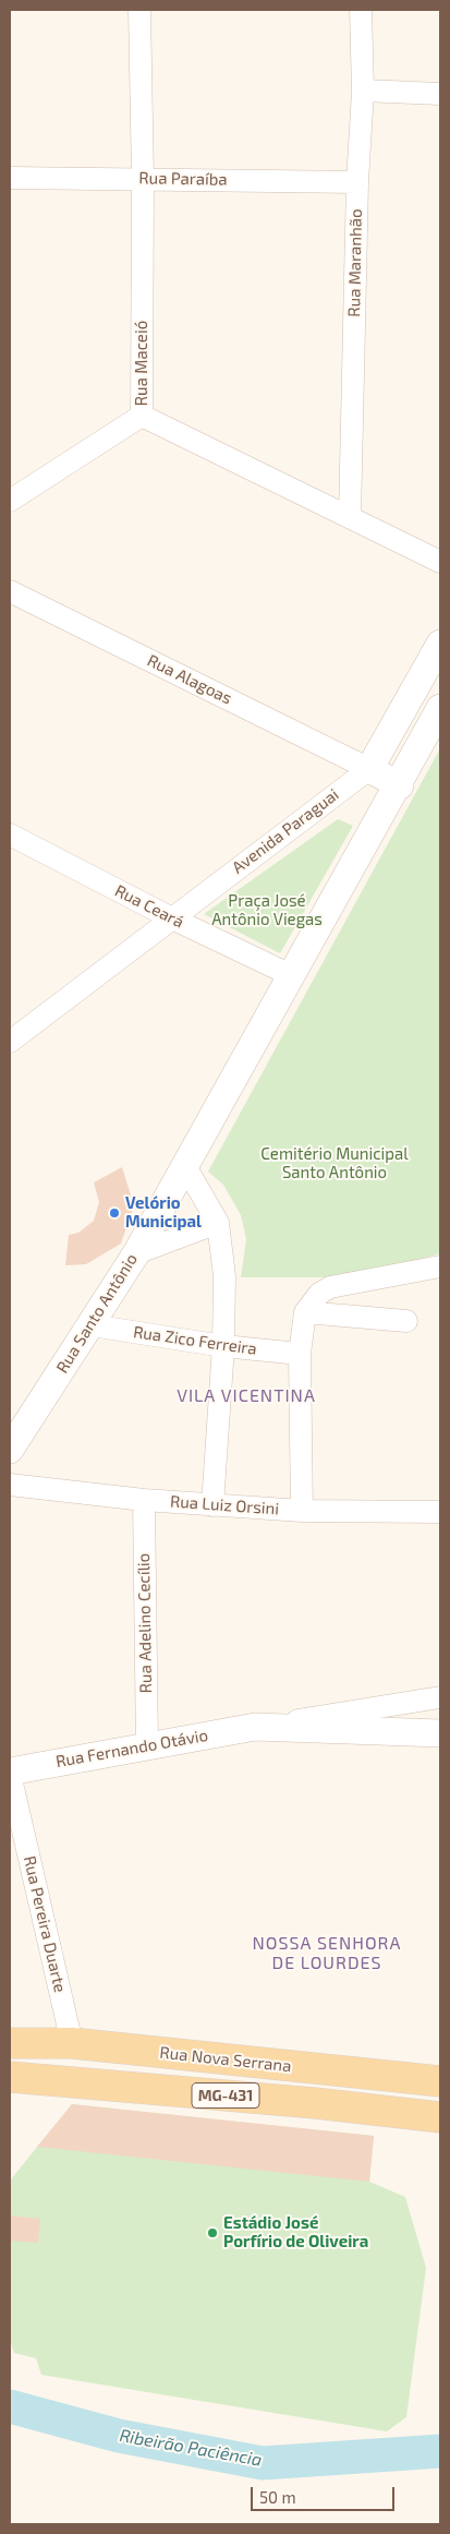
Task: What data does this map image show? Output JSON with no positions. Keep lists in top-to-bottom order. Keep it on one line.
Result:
{"streets":{"main road":["Rua Nova Serrana","MG-431"],"street":["Rua Paraíba","Rua Maranhão","Rua Maceió","Rua Alagoas","Avenida Paraguai","Rua Ceará","Rua Santo Antônio","Rua Zico Ferreira","Rua Luiz Orsini","Rua Adelino Cecílio","Rua Fernando Otávio","Rua Pereira Duarte"]},"crossings":[["Rua Paraíba","Rua Maranhão"],["Rua Paraíba","Rua Maceió"],["Rua Maranhão","Rua Maceió"],["Rua Alagoas","Avenida Paraguai"],["Avenida Paraguai","Rua Ceará"],["Rua Ceará","Rua Santo Antônio"],["Rua Santo Antônio","Rua Zico Ferreira"],["Rua Luiz Orsini","Rua Adelino Cecílio"],["Rua Adelino Cecílio","Rua Fernando Otávio"],["Rua Fernando Otávio","Rua Pereira Duarte"],["Rua Pereira Duarte","Rua Nova Serrana"]],"districts":["VILA VICENTINA","NOSSA SENHORA DE LOURDES"],"water":["Ribeirão Paciência"],"parks":["Praça José Antônio Viegas","Cemitério Municipal Santo Antônio"],"places":["Velório Municipal","Estádio José Porfírio de Oliveira"],"scale_bar":"50 m"}
